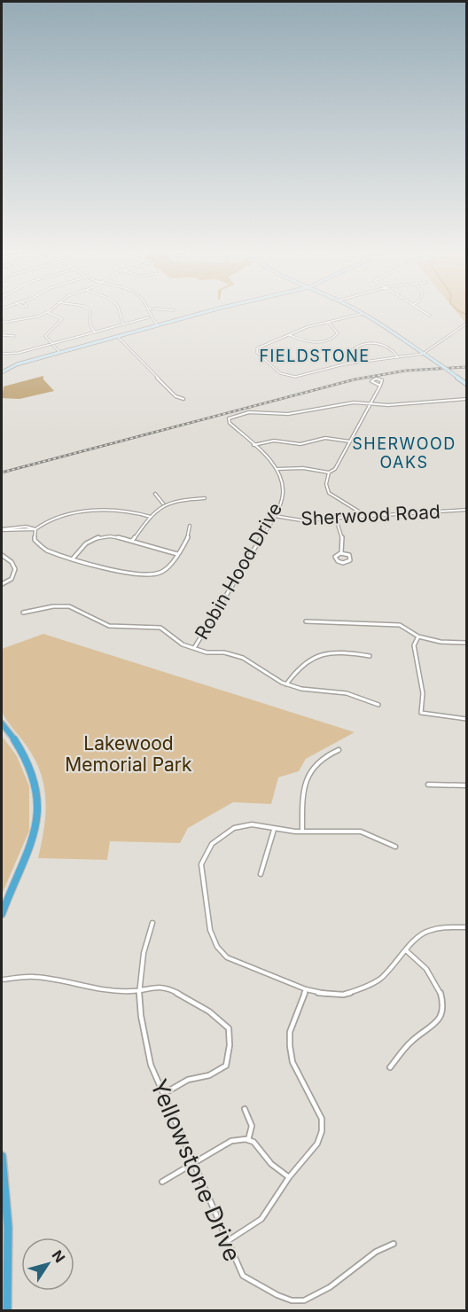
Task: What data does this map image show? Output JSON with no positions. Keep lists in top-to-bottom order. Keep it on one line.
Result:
{"streets":{"street":["Sherwood Road","Robin Hood Drive","Yellowstone Drive"]},"crossings":[["Sherwood Road","Robin Hood Drive"]],"districts":["FIELDSTONE","SHERWOOD OAKS"],"parks":["Lakewood Memorial Park"],"north":"top right"}
